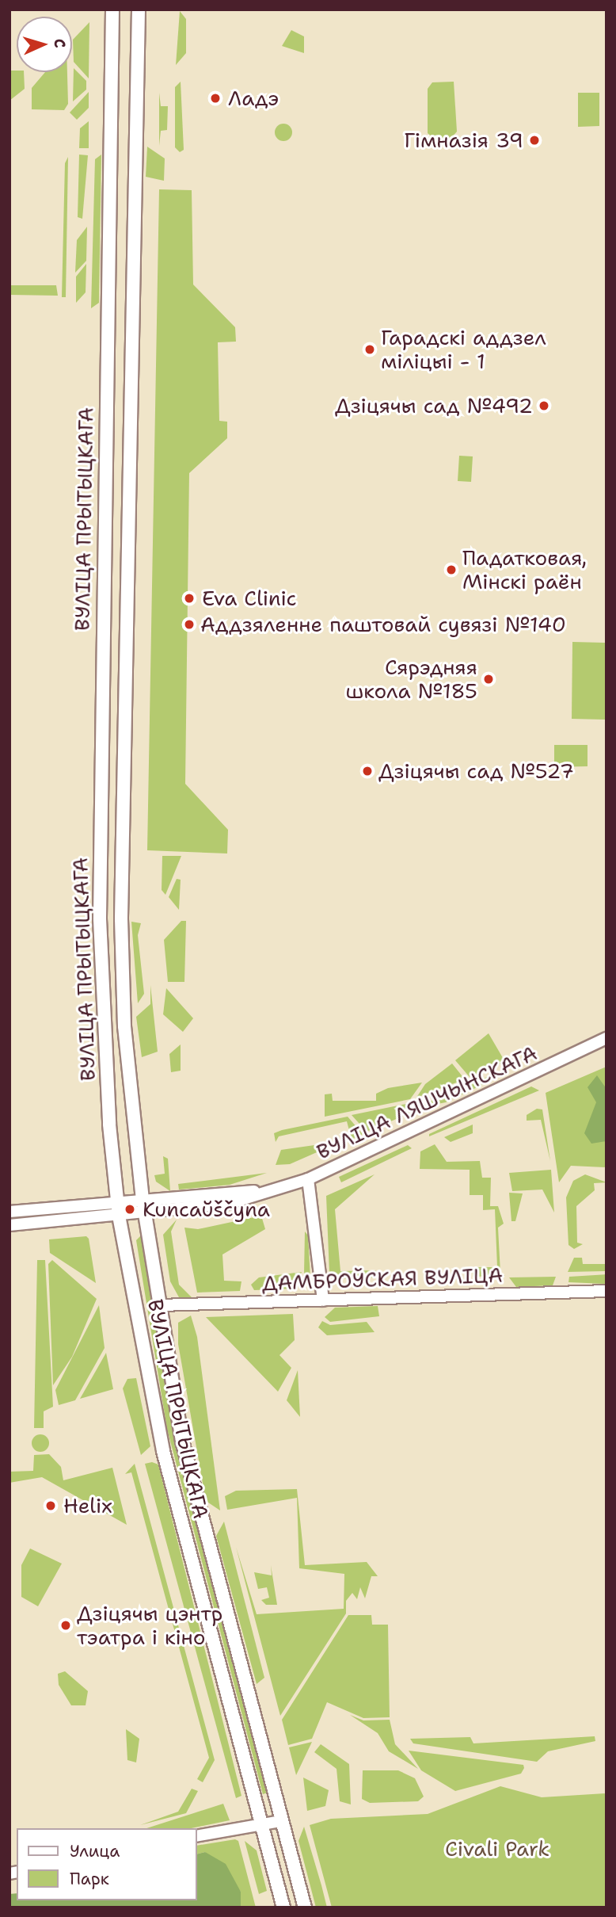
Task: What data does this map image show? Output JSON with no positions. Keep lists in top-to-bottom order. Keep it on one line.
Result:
{"streets":{"main road":["ВУЛІЦА ПРЫТЫЦКАГА","ВУЛІЦА ЛЯШЧЫНСКАГА","ДАМБРОЎСКАЯ ВУЛІЦА"]},"crossings":[["ВУЛІЦА ПРЫТЫЦКАГА","ВУЛІЦА ЛЯШЧЫНСКАГА"],["ВУЛІЦА ПРЫТЫЦКАГА","ДАМБРОЎСКАЯ ВУЛІЦА"]],"parks":["Civali Park"],"places":["Ладэ","Гімназія 39","Гарадскі аддзел міліцыі - 1","Дзіцячы сад №492","Падатковая, Мінскі раён","Eva Clinic","Аддзяленне паштовай сувязі №140","Сярэдняя школа №185","Дзіцячы сад №527","Kuncaŭščyna","Helix","Дзіцячы цэнтр тэатра і кіно"],"legend":["Улица","Парк"],"north":"right"}
